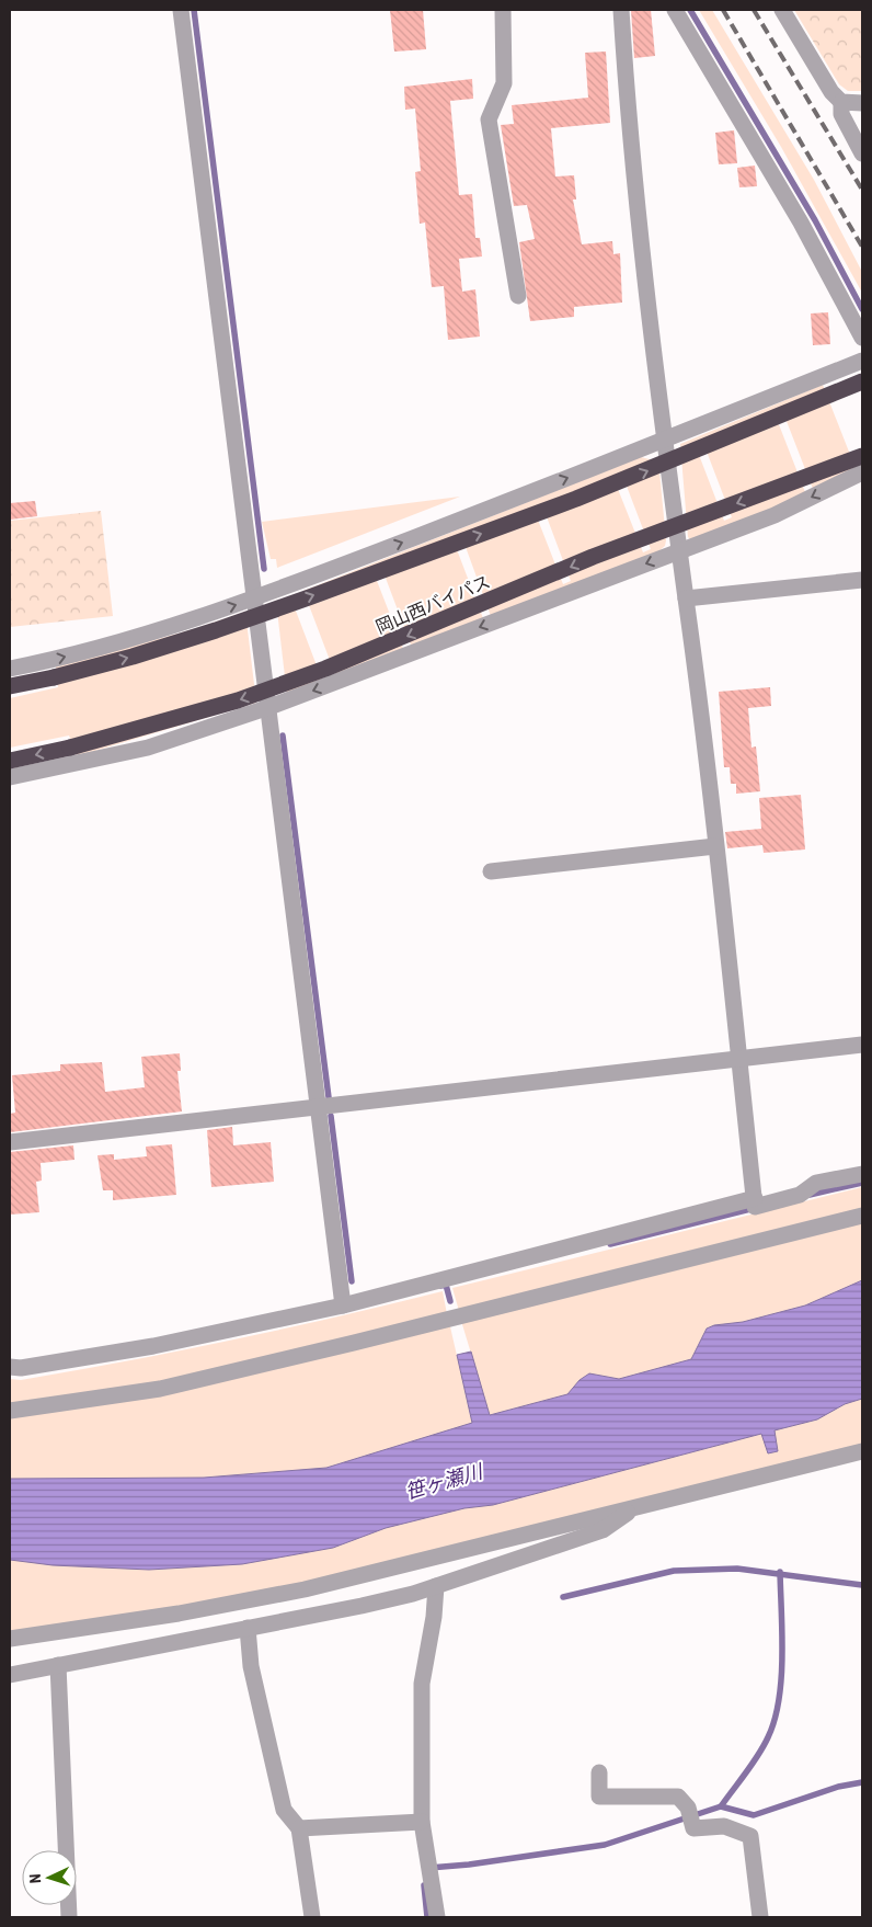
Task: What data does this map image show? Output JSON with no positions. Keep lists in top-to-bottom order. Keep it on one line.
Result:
{"streets":{"highway":["岡山西バイパス"]},"water":["笹ヶ瀬川"],"north":"left"}
